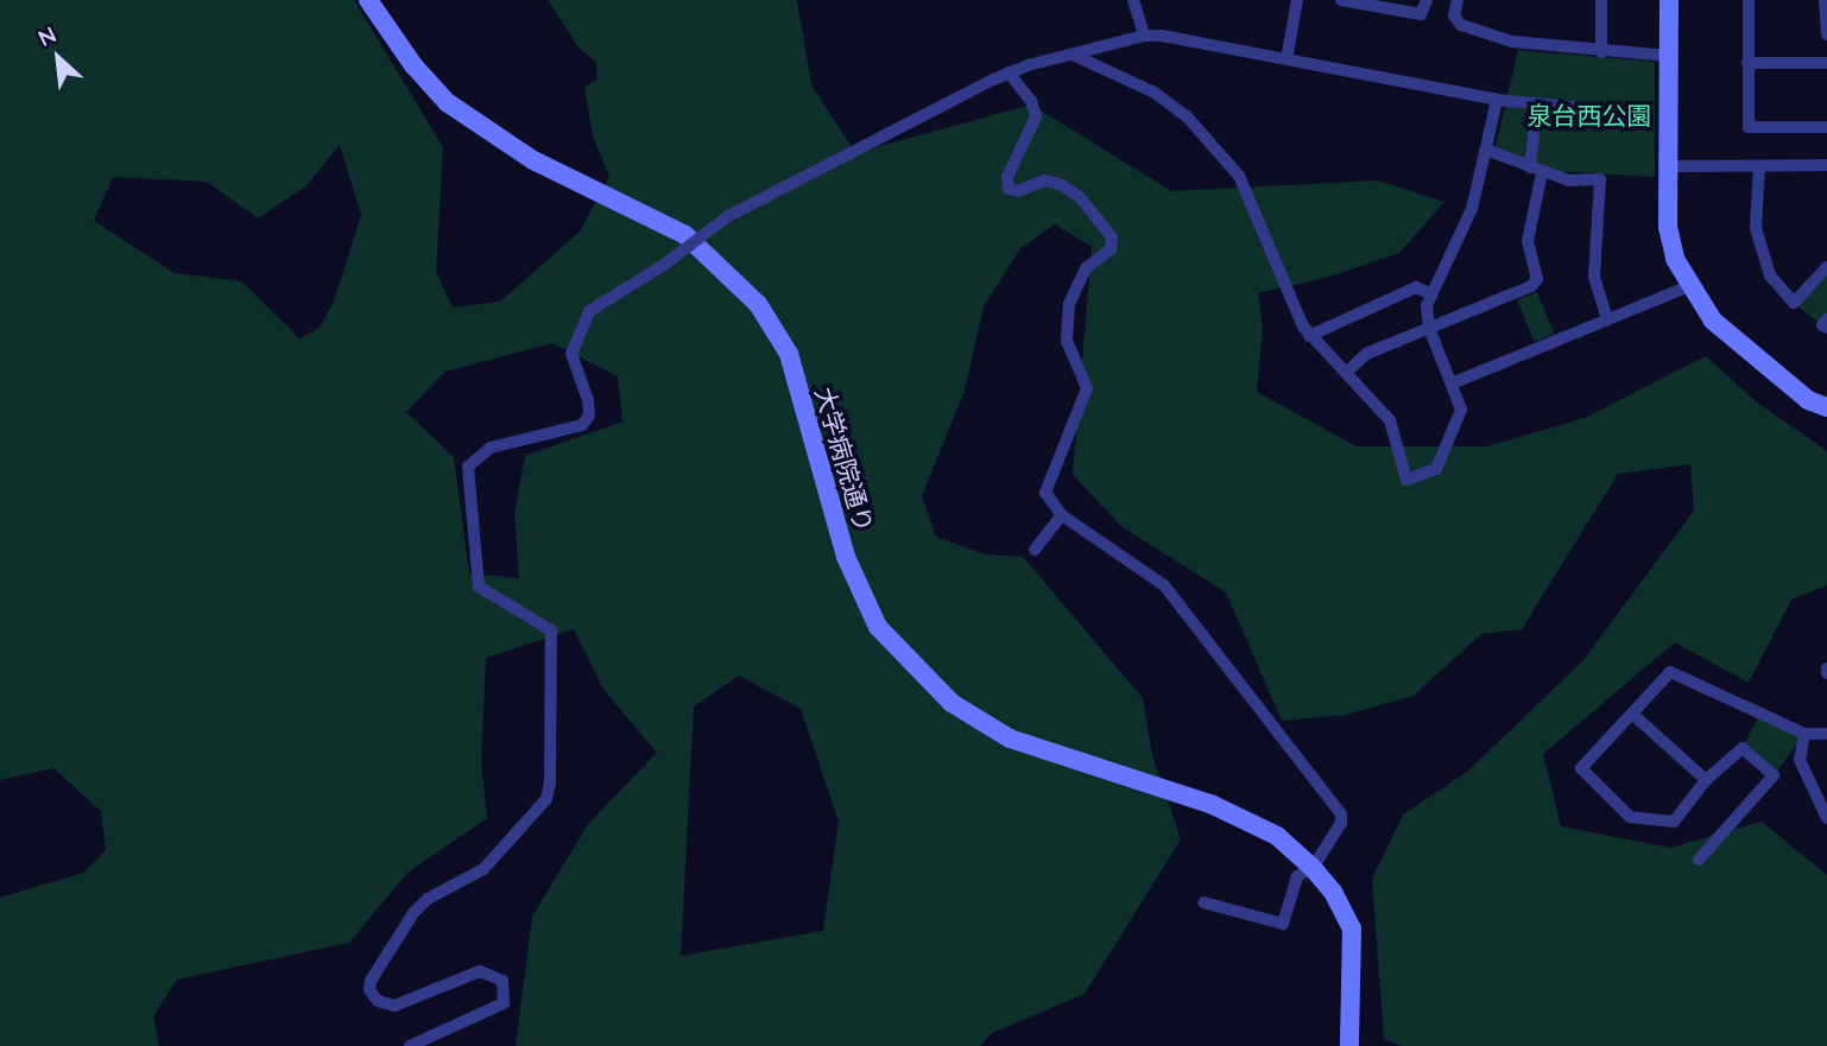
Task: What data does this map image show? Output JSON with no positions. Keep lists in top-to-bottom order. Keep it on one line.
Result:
{"streets":{"street":["大学病院通り"]},"parks":["泉台西公園"],"north":"top left"}
